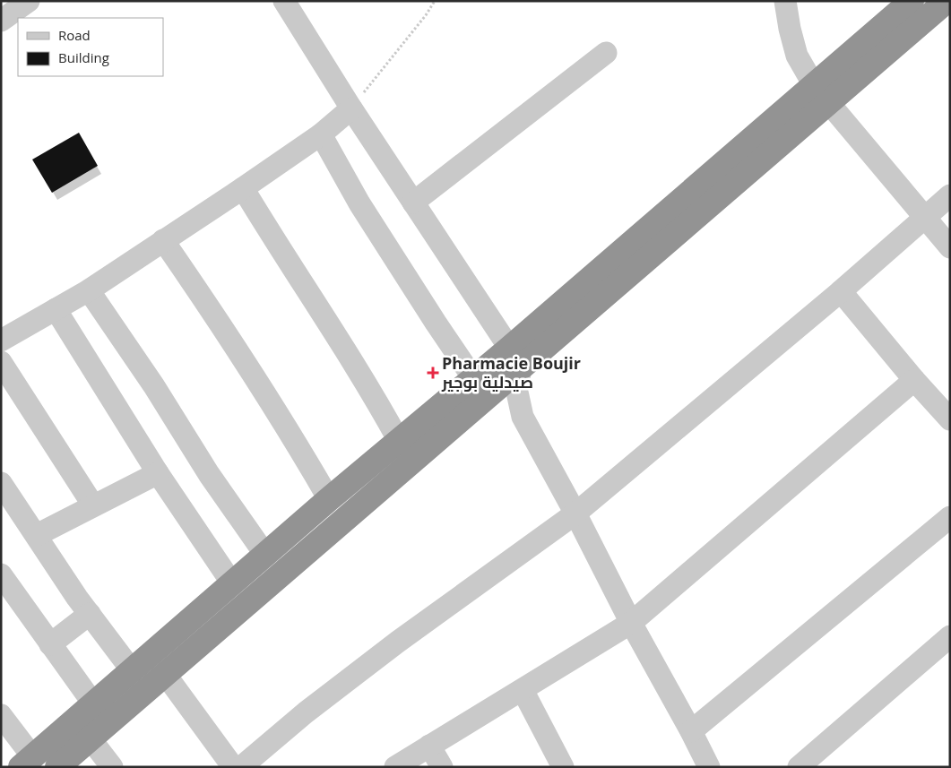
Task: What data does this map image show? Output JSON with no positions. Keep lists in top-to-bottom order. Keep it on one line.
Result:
{"places":{"health":["Pharmacie Boujir صيدلية بوجير"]},"legend":["Road","Building"]}
